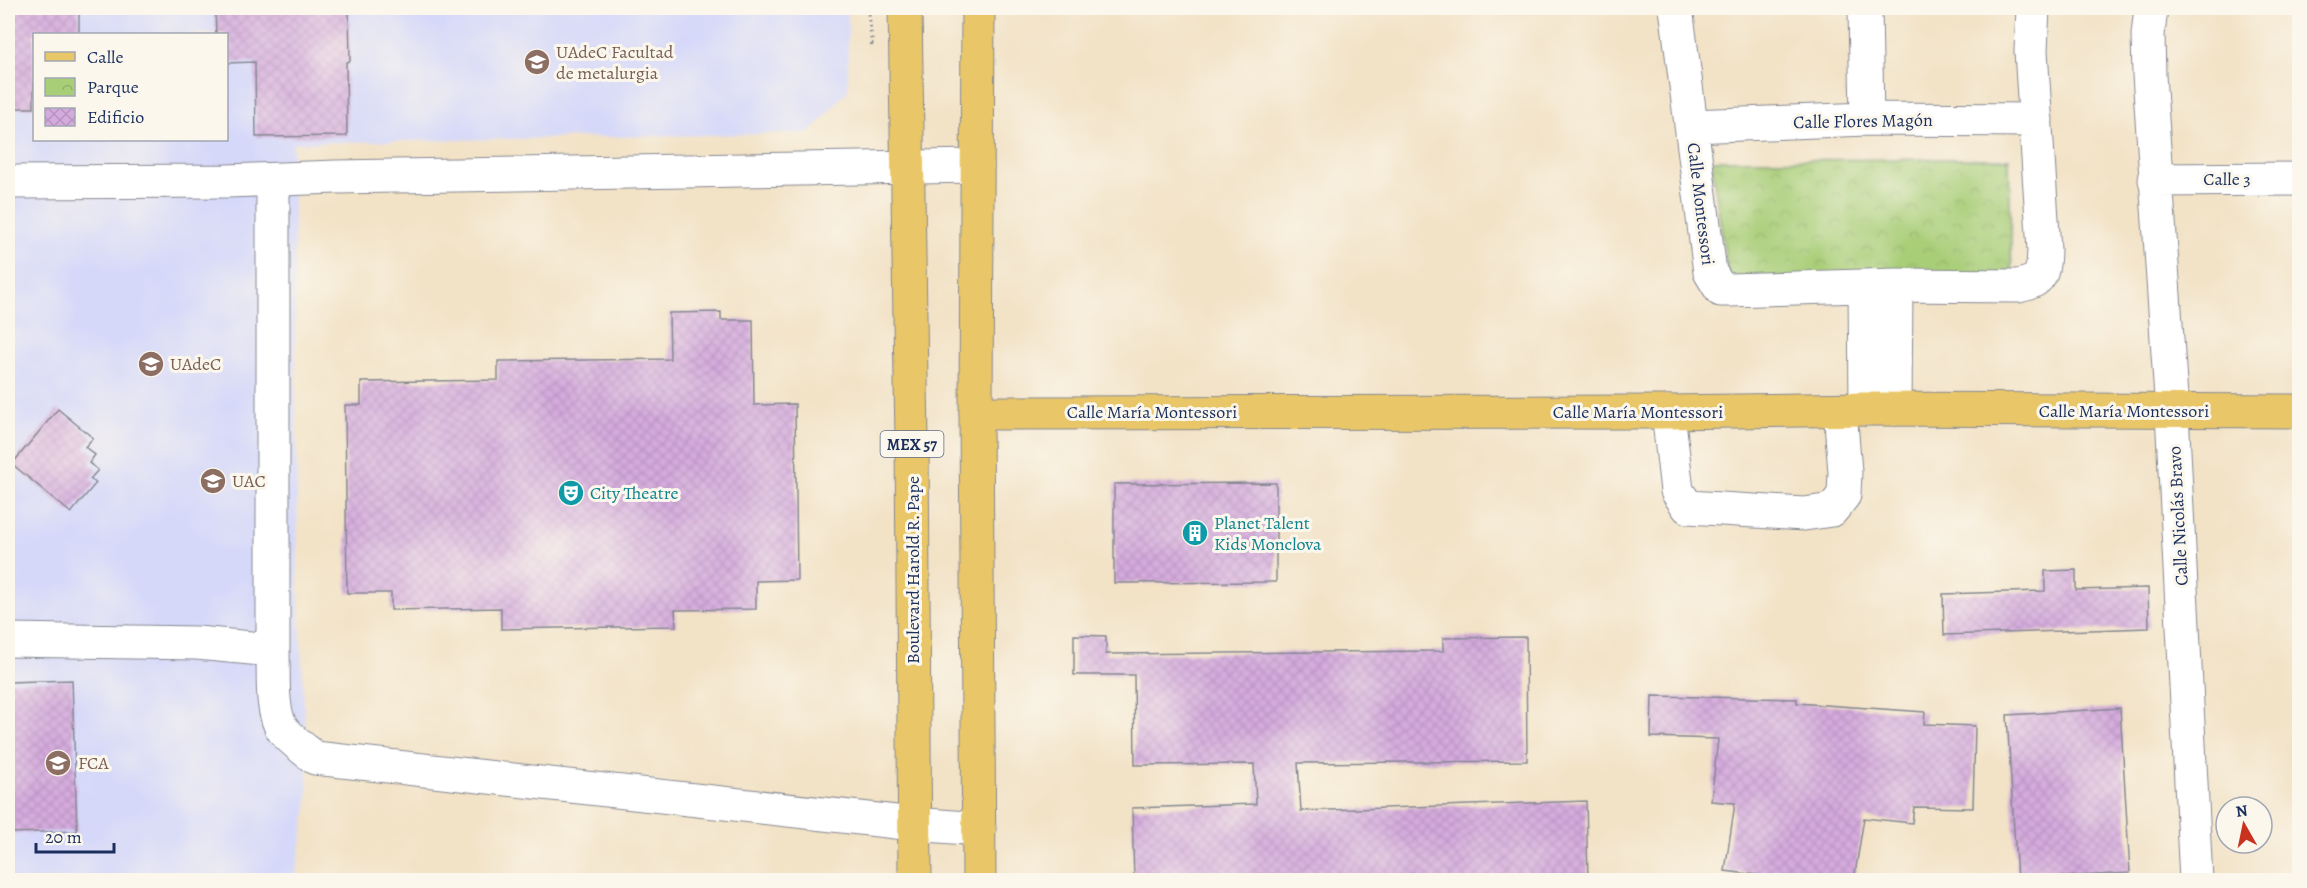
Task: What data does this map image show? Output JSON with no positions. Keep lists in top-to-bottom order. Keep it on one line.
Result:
{"streets":{"main road":["Calle María Montessori","MEX 57","Boulevard Harold R. Pape"],"street":["Calle Flores Magón","Calle 3","Calle Montessori","Calle Nicolás Bravo"]},"crossings":[["Calle Flores Magón","Calle Montessori"],["Calle 3","Calle Nicolás Bravo"],["Calle María Montessori","Calle Nicolás Bravo"]],"places":{"school or university":["UAdeC Facultad de metalurgia","UAdeC","UAC","FCA"],"theatre":["City Theatre"],"building":["Planet Talent Kids Monclova"]},"legend":["Calle","Parque","Edificio"],"scale_bar":"20 m","north":"top"}
